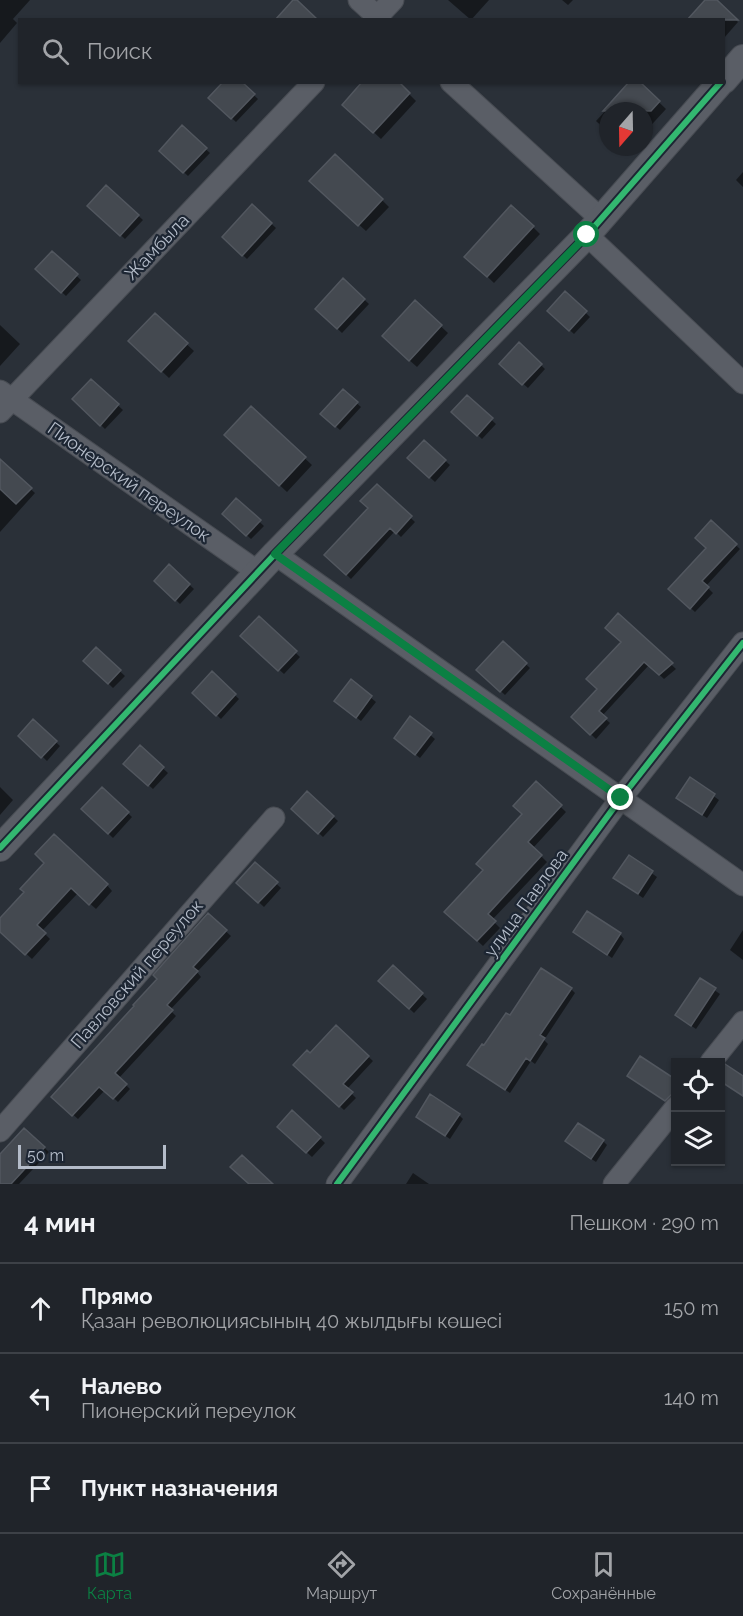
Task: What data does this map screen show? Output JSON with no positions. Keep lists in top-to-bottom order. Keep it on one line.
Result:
{"streets":{"street":["Жамбыла","Пионерский переулок","улица Павлова","Павловский переулок"]},"crossings":[["Жамбыла","Пионерский переулок"]],"scale_bar":"50 m","north":"bottom","page":{"search":"Поиск","scale":"50 m","heading":["4 мин","Пешком · 290 m"],"list":[["Прямо","Қазан революциясының 40 жылдығы көшесі","150 m"],["Налево","Пионерский переулок","140 m"],"Пункт назначения"],"nav":["Карта","Маршрут","Сохранённые"]}}
